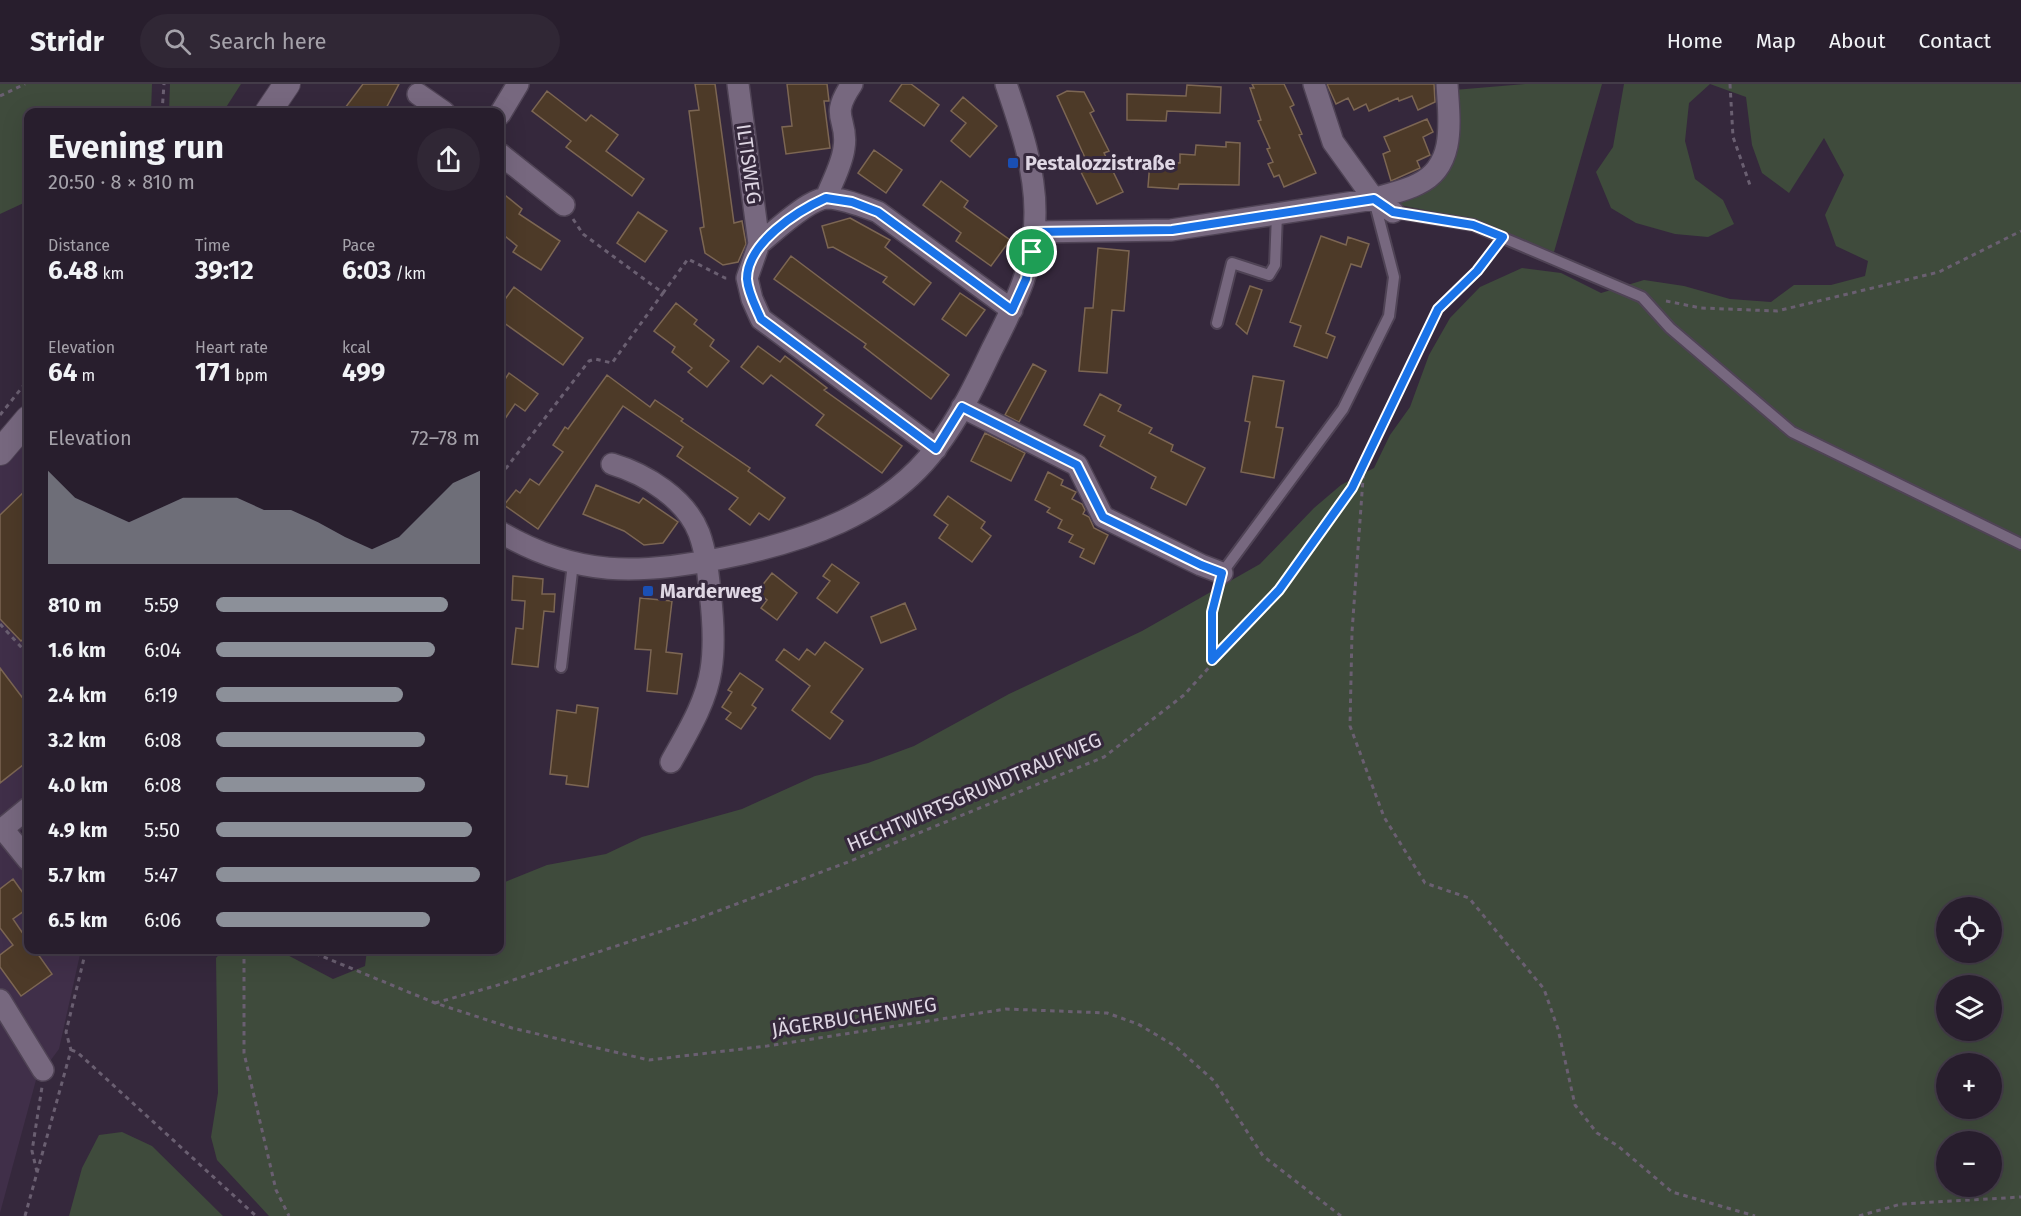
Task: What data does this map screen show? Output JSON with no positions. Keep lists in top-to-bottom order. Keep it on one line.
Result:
{"streets":{"street":["ILTISWEG"],"path":["HECHTWIRTSGRUNDTRAUFWEG","JÄGERBUCHENWEG"]},"crossings":[["HECHTWIRTSGRUNDTRAUFWEG","JÄGERBUCHENWEG"]],"places":{"transit":["Pestalozzistraße","Marderweg"]},"page":{"header":"Stridr","search":"Search here","nav":["Home","Map","About","Contact"],"heading":["Evening run","20:50 · 8 × 810 m"],"stats":[["Distance","6.48 km"],["Time","39:12"],["Pace","6:03 /km"],["Elevation","64 m"],["Heart rate","171 bpm"],["kcal","499"]],"chart":["Elevation","72–78 m"],"list":[{"name":"810 m","note":"5:59"},{"name":"1.6 km","note":"6:04"},{"name":"2.4 km","note":"6:19"},{"name":"3.2 km","note":"6:08"},{"name":"4.0 km","note":"6:08"},{"name":"4.9 km","note":"5:50"},{"name":"5.7 km","note":"5:47"},{"name":"6.5 km","note":"6:06"}],"map_buttons":["+","−"]}}
